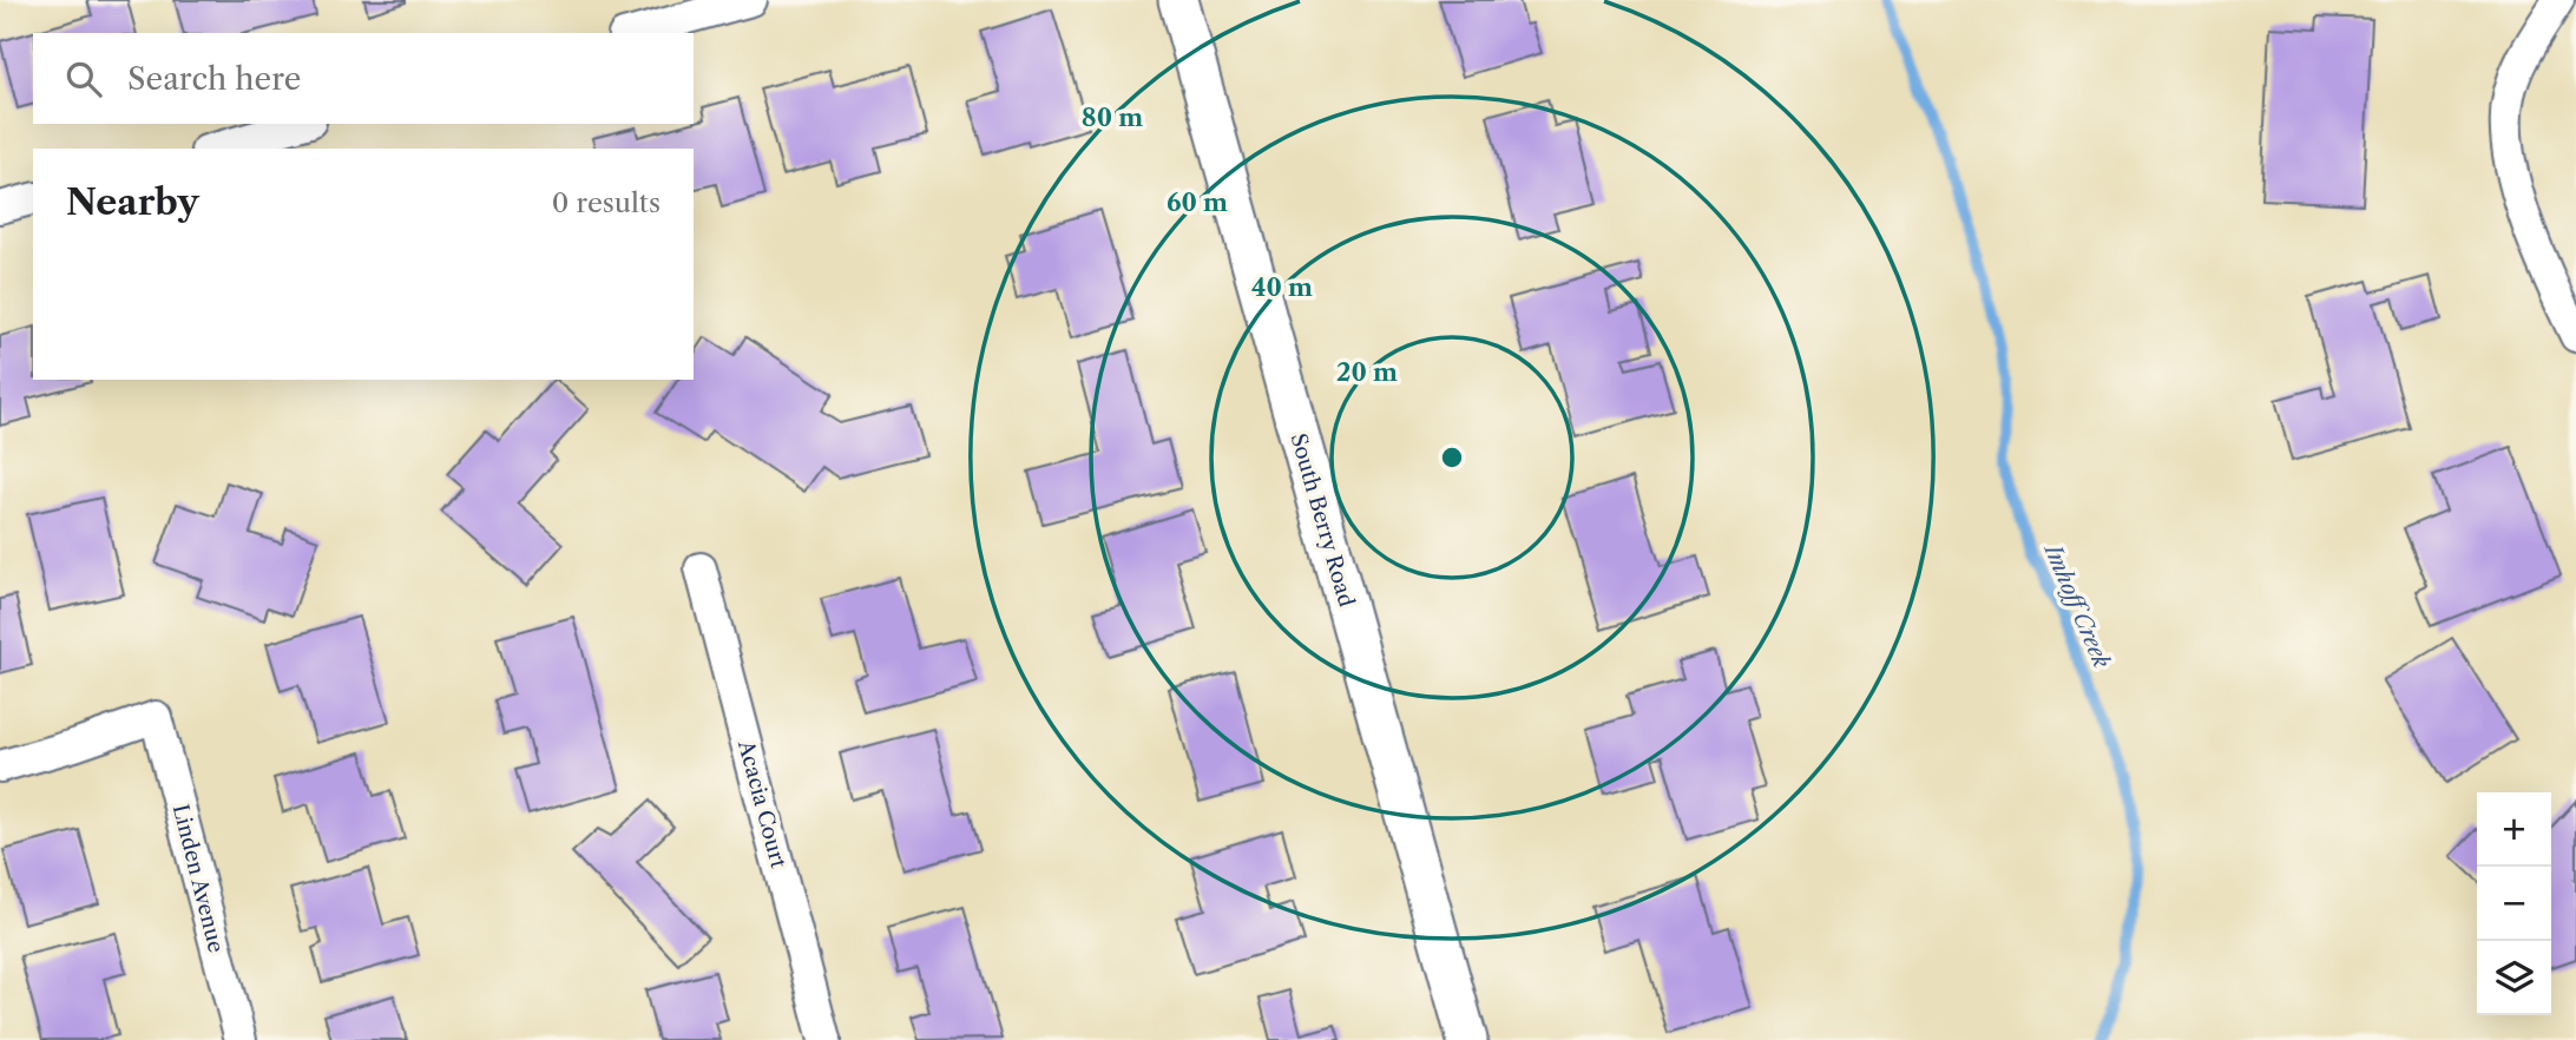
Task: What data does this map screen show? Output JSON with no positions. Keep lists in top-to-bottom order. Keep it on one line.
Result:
{"streets":{"street":["South Berry Road","Acacia Court","Linden Avenue"]},"water":["Imhoff Creek"],"page":{"search":"Search here","heading":["Nearby","0 results"],"map_buttons":["+","−"]},"rings":["80 m","60 m","40 m","20 m"]}
